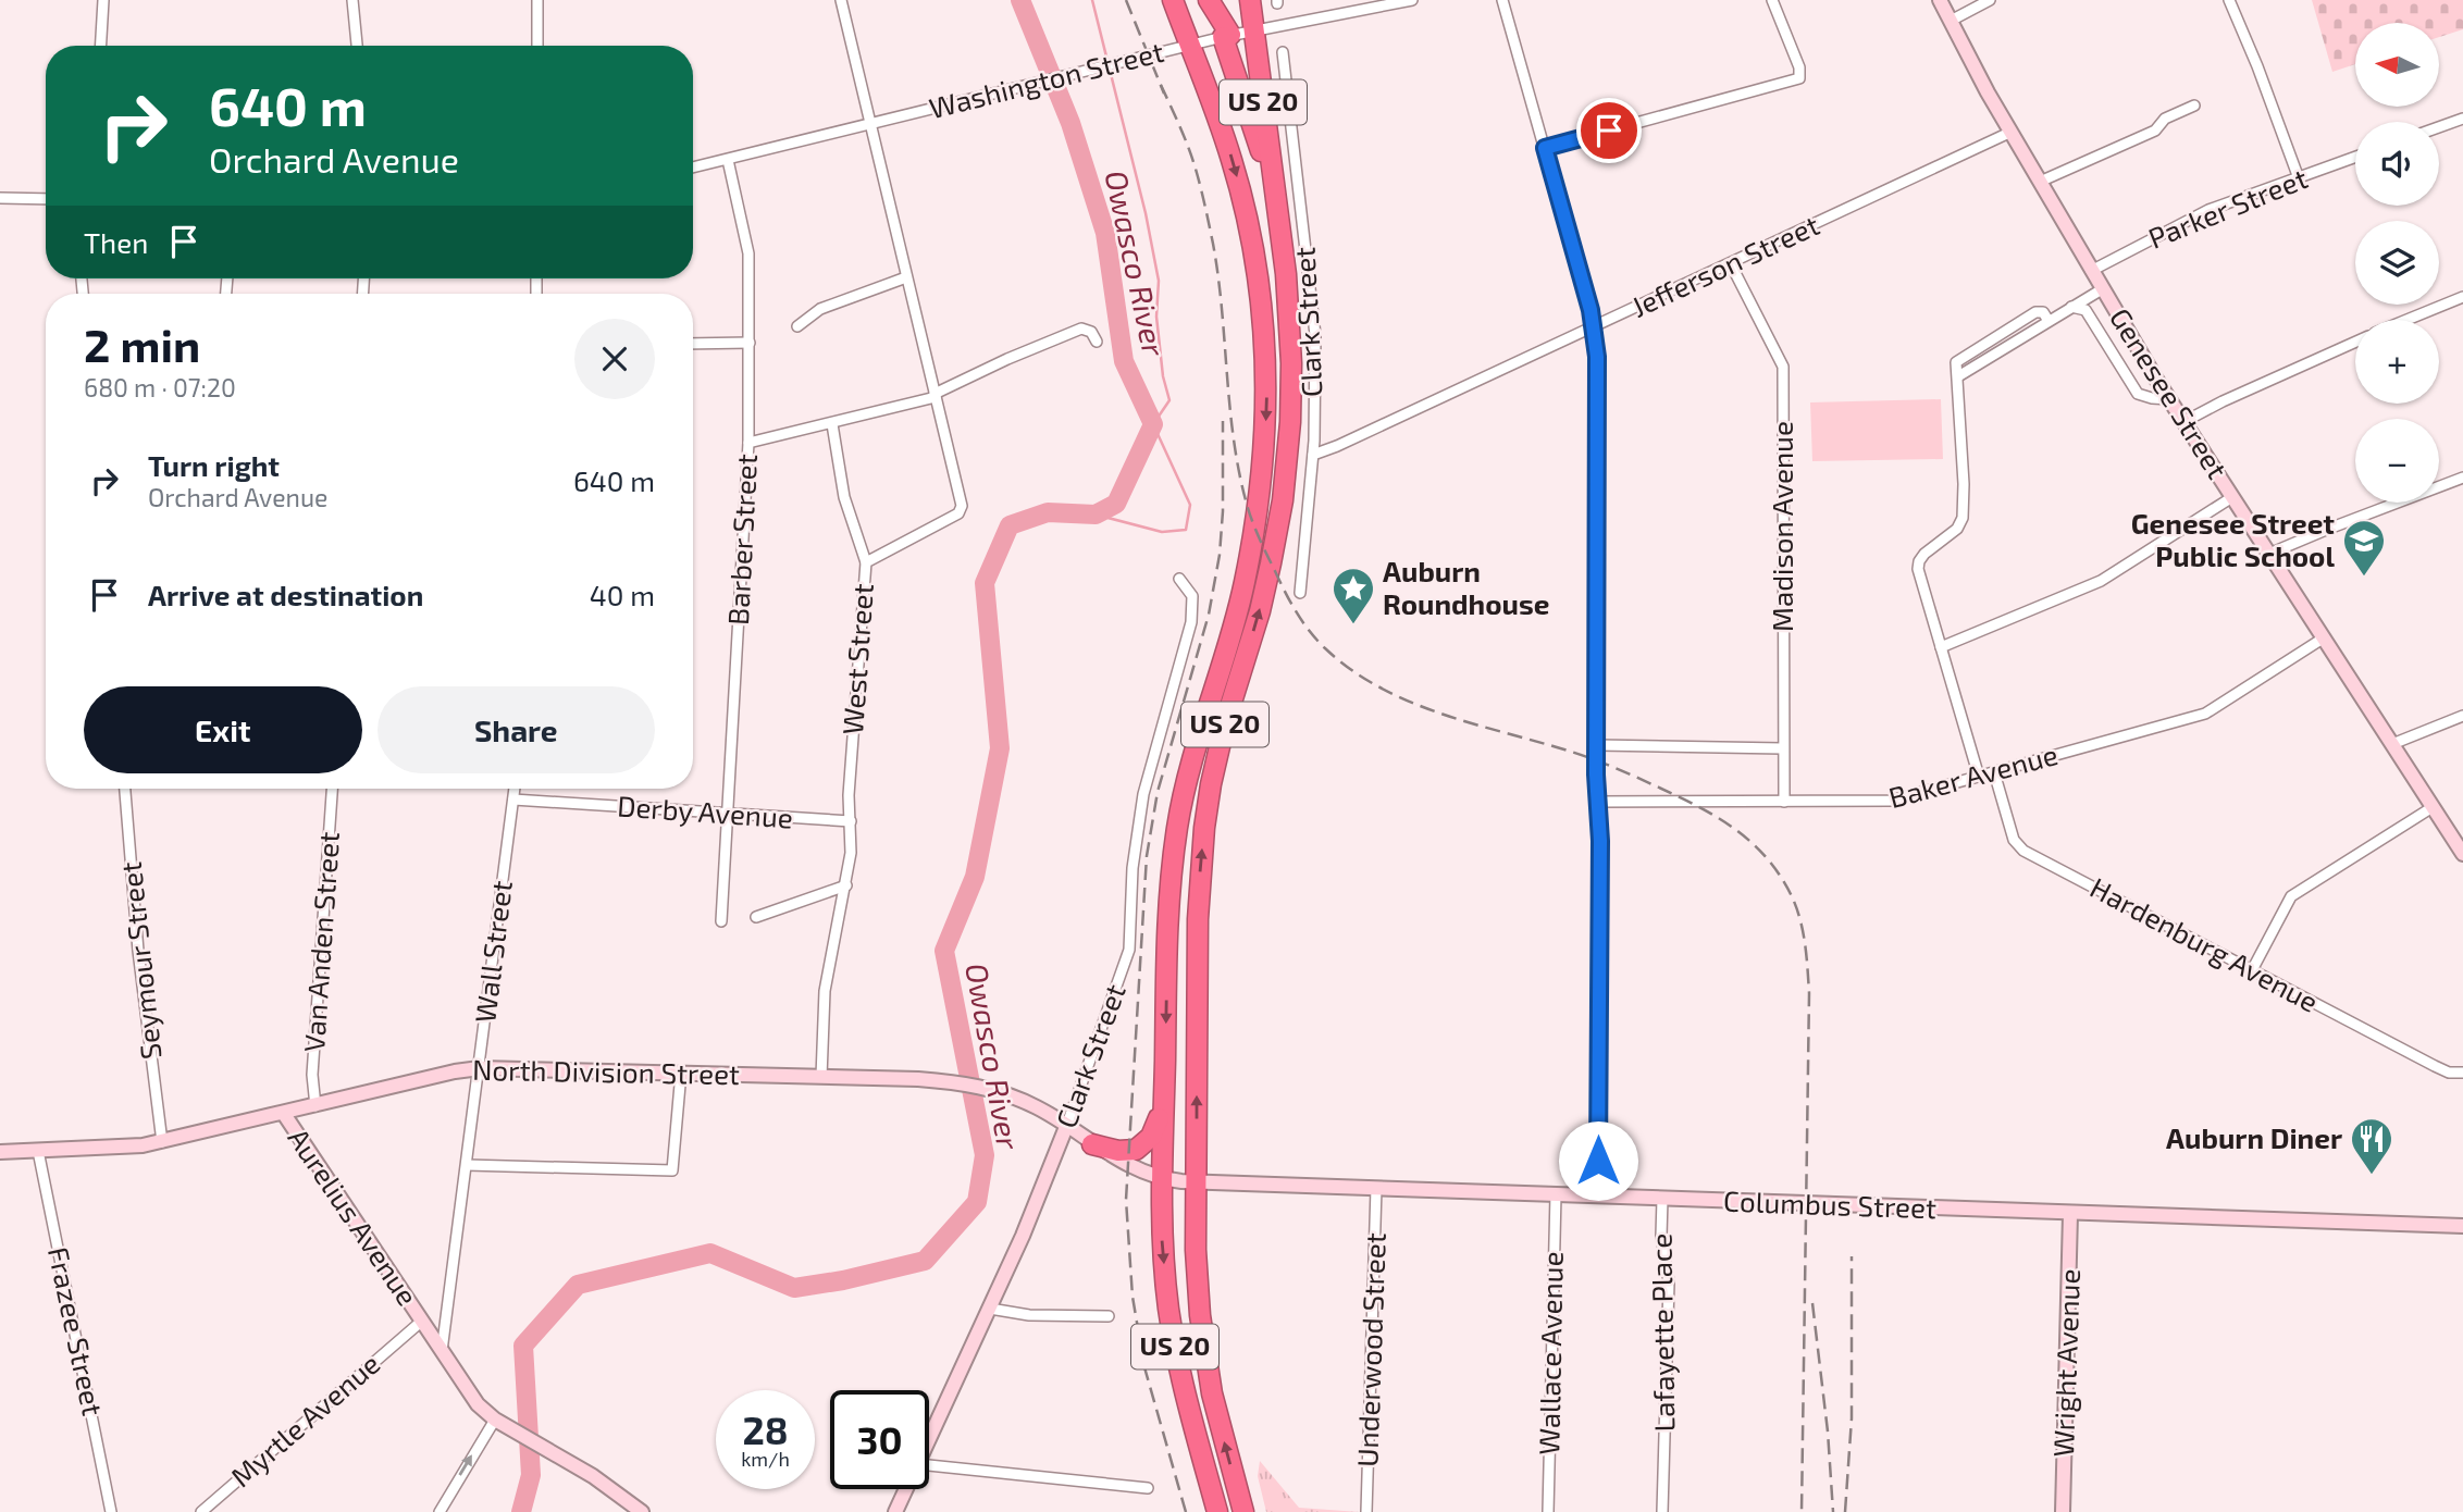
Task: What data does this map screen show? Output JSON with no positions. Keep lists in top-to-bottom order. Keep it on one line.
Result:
{"streets":{"highway":["US 20"],"street":["Washington Street","Parker Street","Jefferson Street","Clark Street","Genesee Street","Madison Avenue","Barber Street","West Street","Baker Avenue","Derby Avenue","Van Anden Street","Hardenburg Avenue","Wall Street","Seymour Street","North Division Street","Columbus Street","Aurelius Avenue","Frazee Street","Lafayette Place","Underwood Street","Wallace Avenue","Wright Avenue","Myrtle Avenue"]},"crossings":[["Washington Street","US 20"],["Washington Street","Barber Street"],["Washington Street","West Street"],["US 20","North Division Street"],["US 20","Columbus Street"],["Parker Street","Genesee Street"],["Jefferson Street","Clark Street"],["Jefferson Street","Genesee Street"],["Jefferson Street","Madison Avenue"],["Clark Street","North Division Street"],["Genesee Street","Baker Avenue"],["Madison Avenue","Baker Avenue"],["Barber Street","Derby Avenue"],["West Street","Derby Avenue"],["West Street","North Division Street"],["Baker Avenue","Hardenburg Avenue"],["Derby Avenue","Wall Street"],["Van Anden Street","North Division Street"],["Wall Street","North Division Street"],["Wall Street","Aurelius Avenue"],["Seymour Street","North Division Street"],["North Division Street","Columbus Street"],["North Division Street","Aurelius Avenue"],["North Division Street","Frazee Street"],["Columbus Street","Lafayette Place"],["Columbus Street","Underwood Street"],["Columbus Street","Wallace Avenue"],["Columbus Street","Wright Avenue"],["Aurelius Avenue","Myrtle Avenue"]],"water":["Owasco River"],"places":{"school or university":["Genesee Street Public School"],"place":["Auburn Roundhouse"],"restaurant":["Auburn Diner"]},"north":"left","page":{"map_buttons":["+","−"],"turn":["640 m","Orchard Avenue"],"then":"Then","heading":["2 min","680 m · 07:20"],"list":[{"name":"Turn right","note":"Orchard Avenue","value":"640 m"},{"name":"Arrive at destination","value":"40 m"}],"buttons":["Exit","Share"],"speed":"28 km/h","limit":"30"}}
